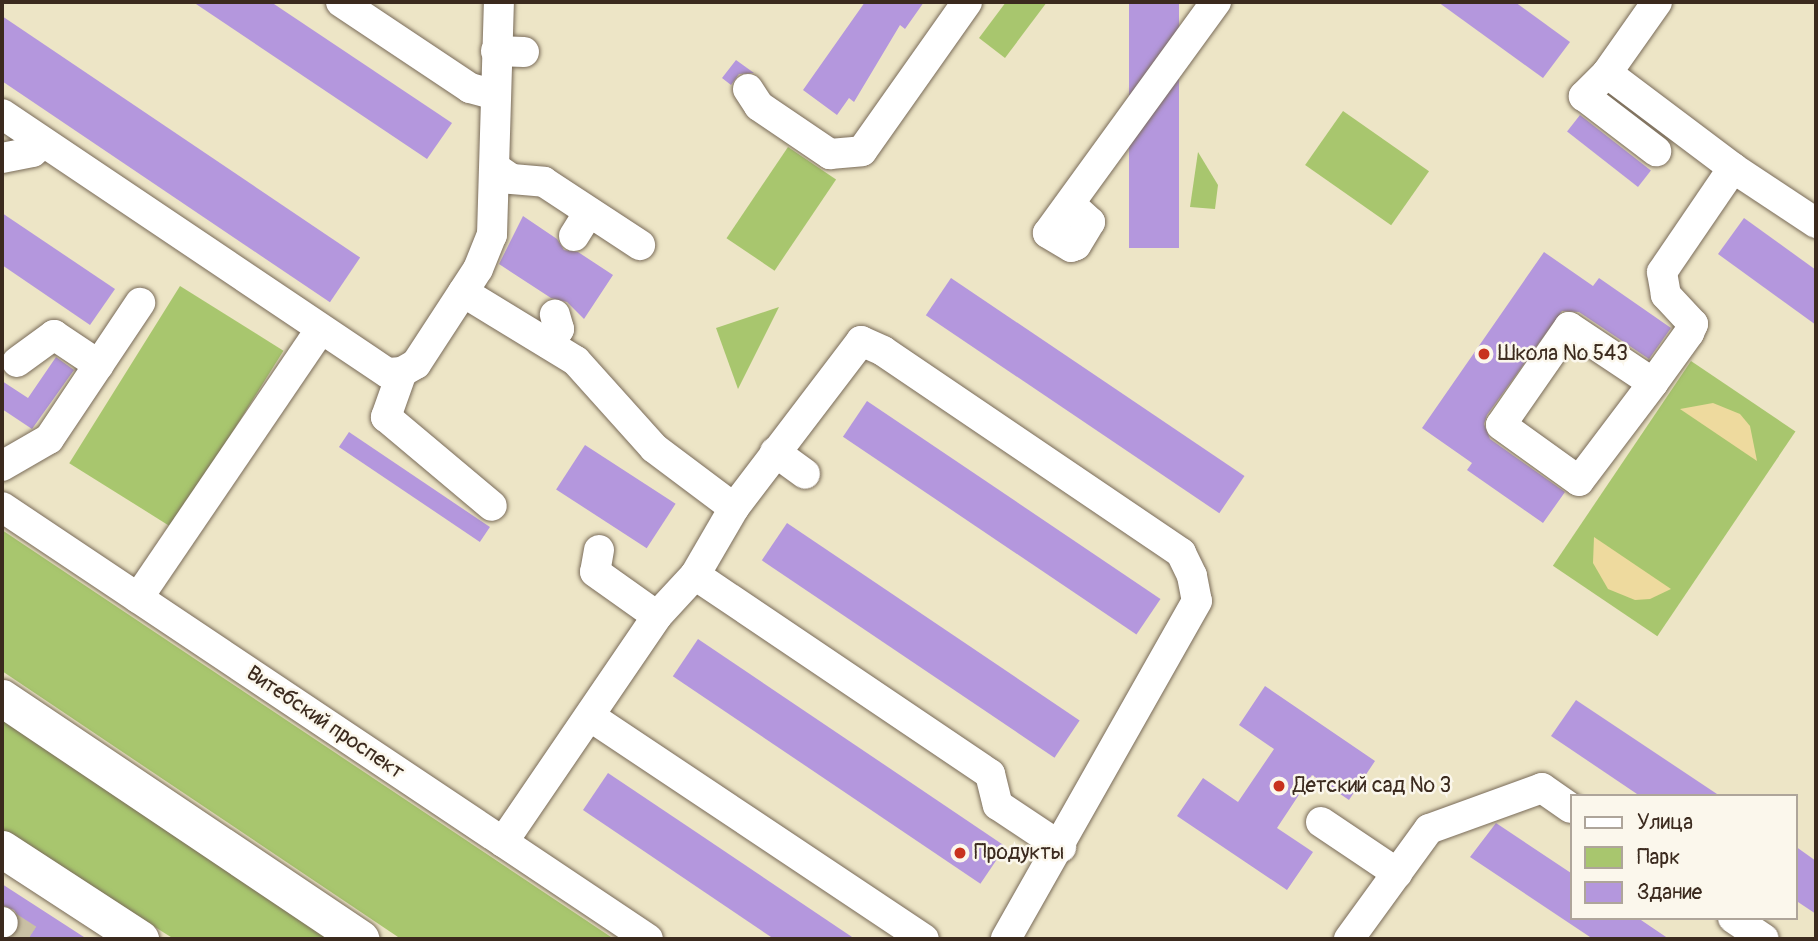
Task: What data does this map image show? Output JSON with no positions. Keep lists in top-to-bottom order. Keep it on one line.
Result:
{"streets":{"street":["Витебский проспект"]},"places":["Школа № 543","Детский сад № 3","Продукты"],"legend":["Улица","Парк","Здание"]}
